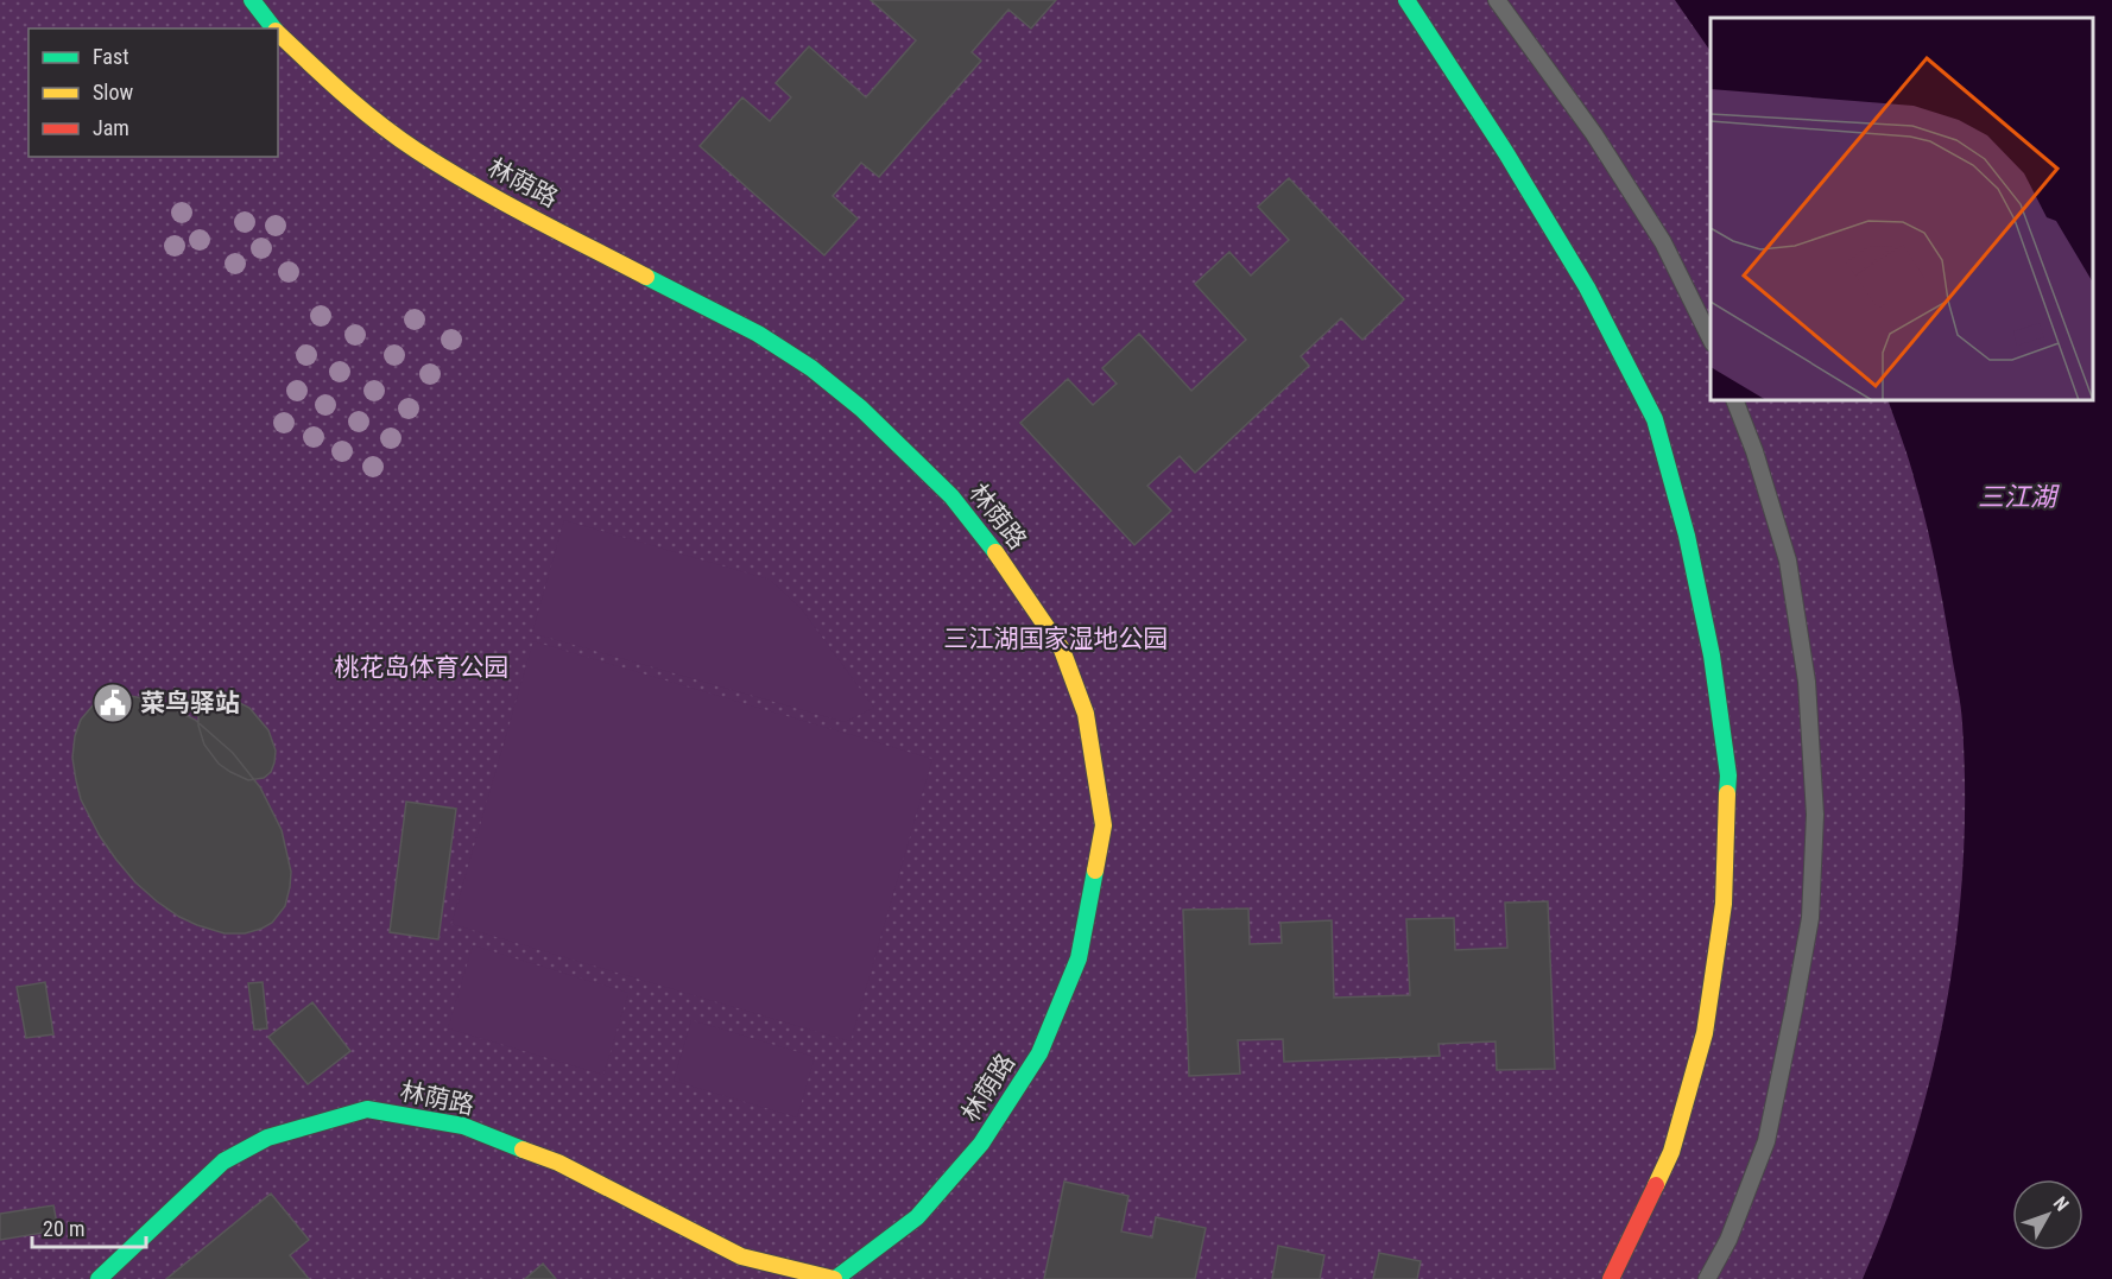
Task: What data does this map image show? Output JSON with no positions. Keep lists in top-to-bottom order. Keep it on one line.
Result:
{"streets":{"street":["林荫路"]},"water":["三江湖"],"parks":["三江湖国家湿地公园","桃花岛体育公园"],"places":{"public building":["菜鸟驿站"]},"legend":["Fast","Slow","Jam"],"scale_bar":"20 m","north":"top right"}
